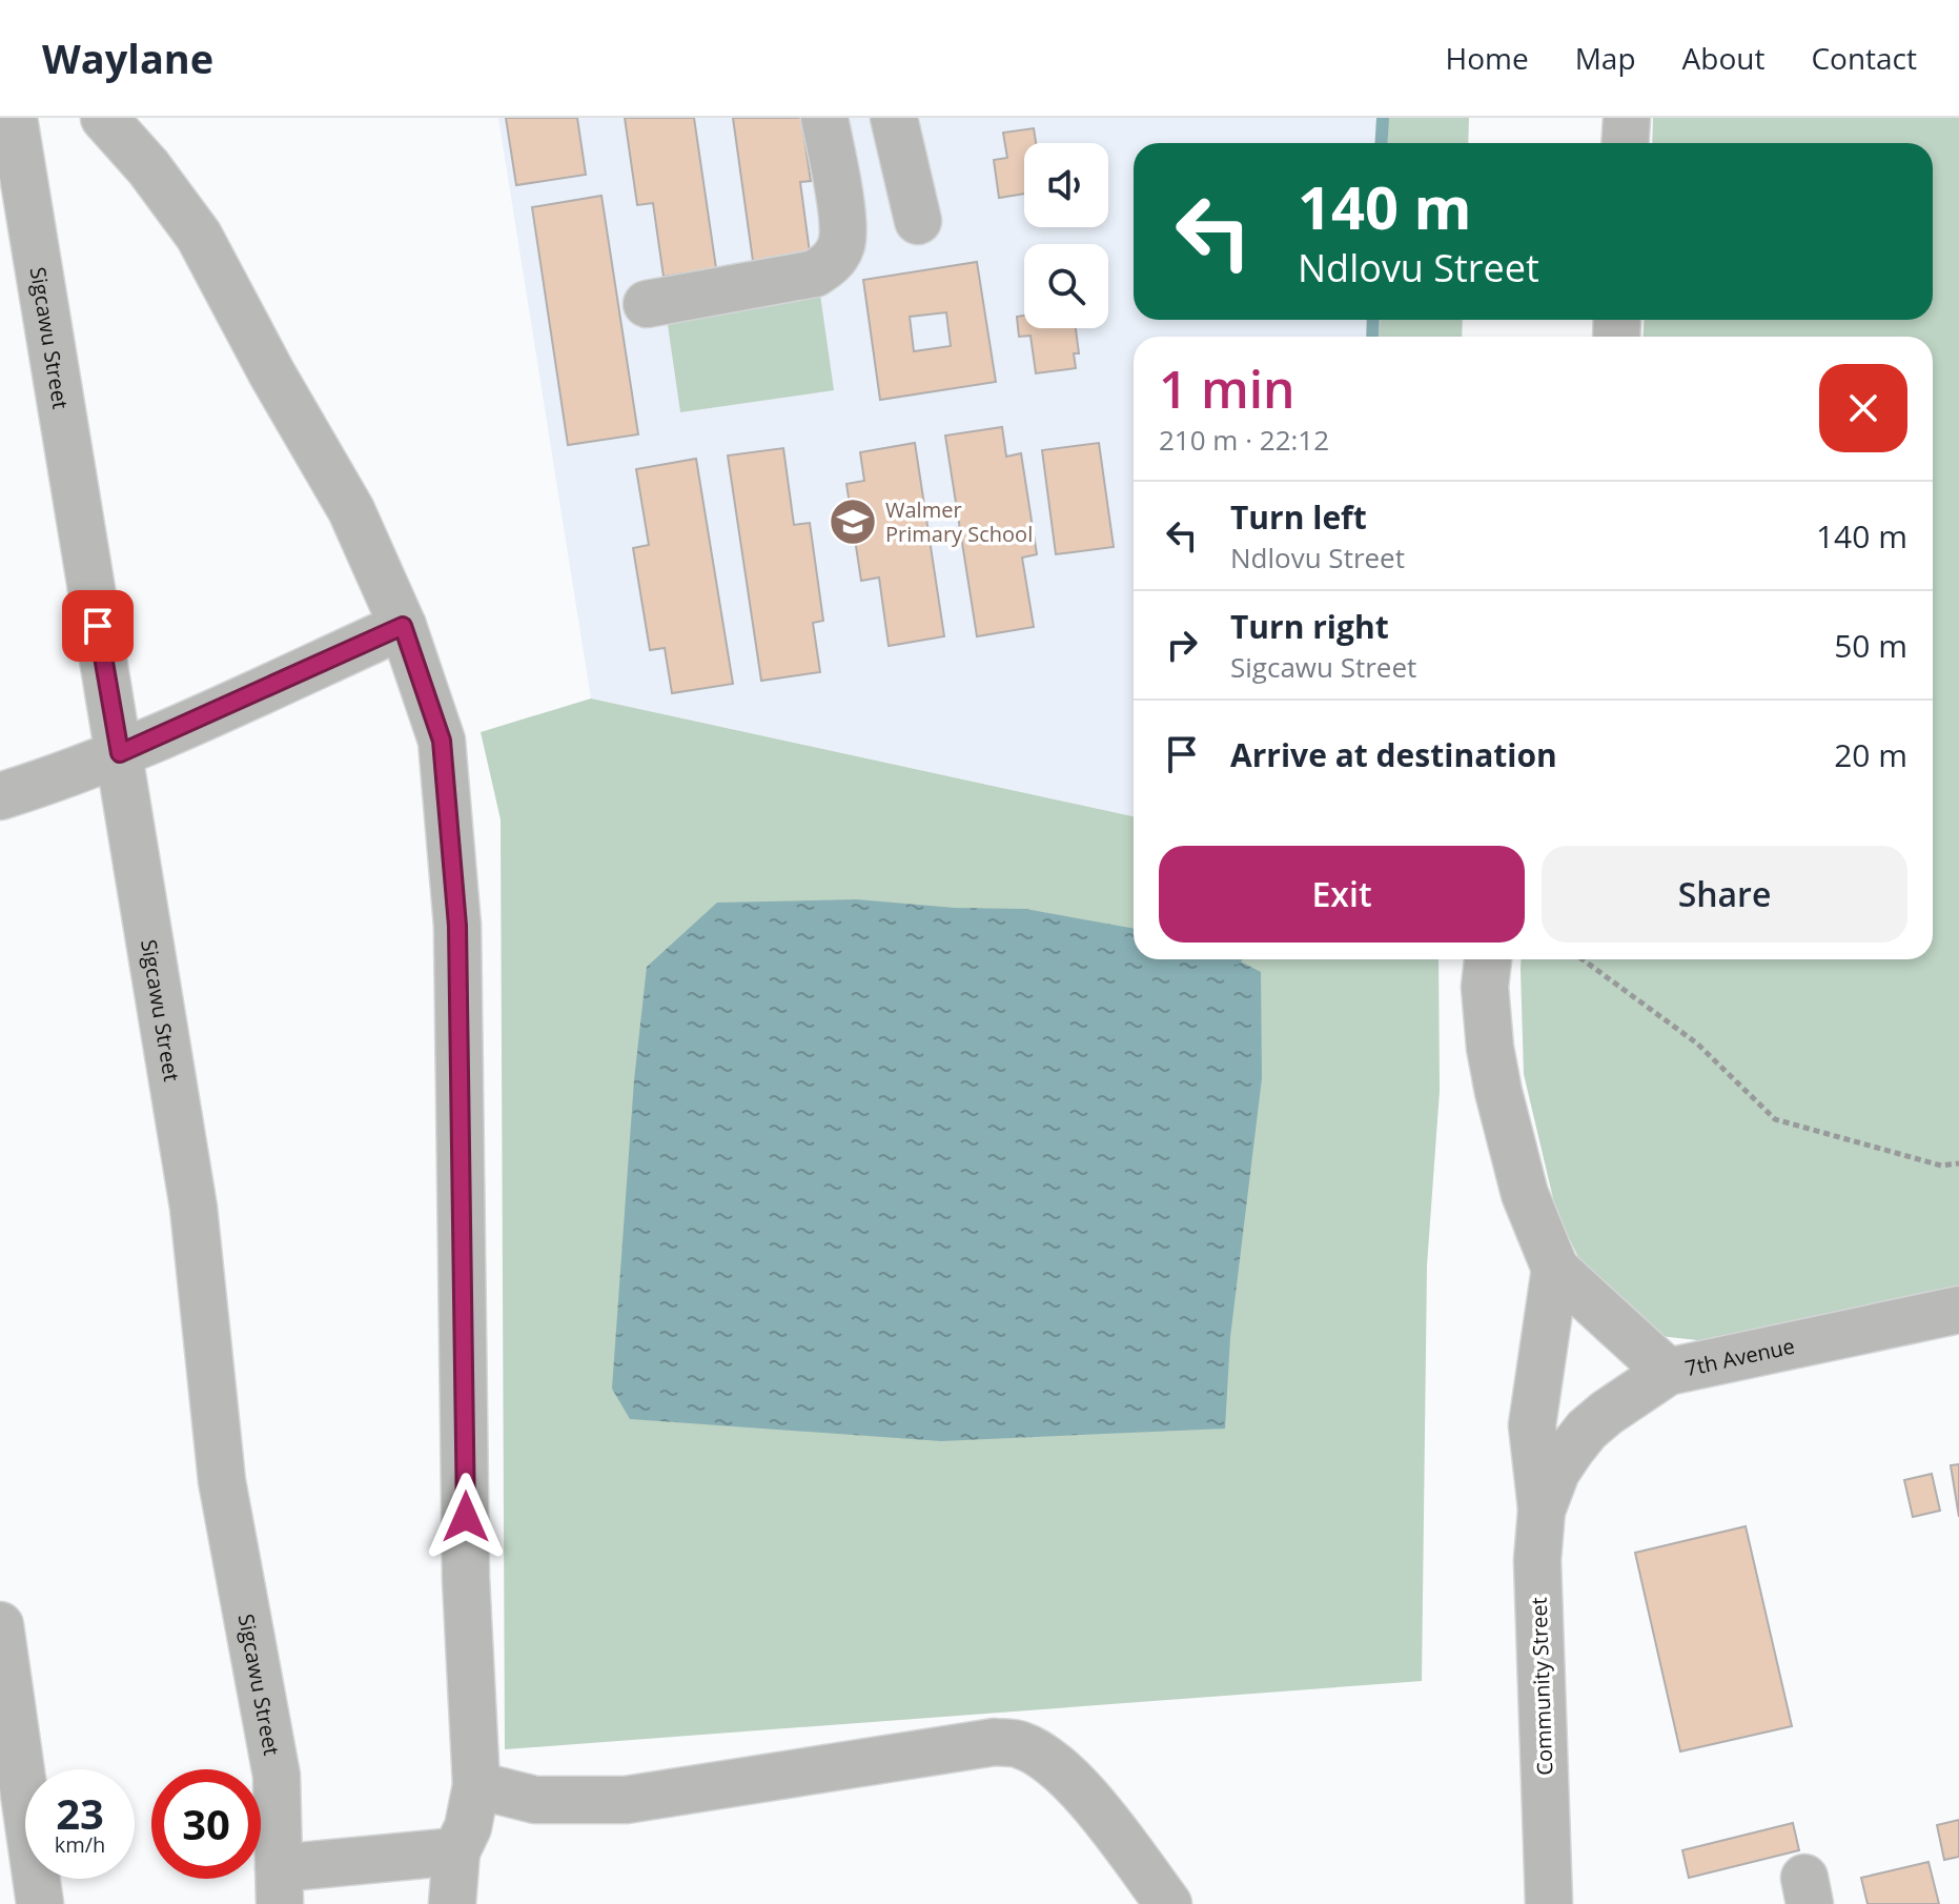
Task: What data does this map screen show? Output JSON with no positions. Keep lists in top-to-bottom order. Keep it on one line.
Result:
{"streets":{"street":["Sigcawu Street","7th Avenue","Community Street"]},"crossings":[["7th Avenue","Community Street"]],"places":{"school or university":["Walmer Primary School"]},"page":{"header":"Waylane","nav":["Home","Map","About","Contact"],"turn":["140 m","Ndlovu Street"],"heading":["1 min","210 m · 22:12"],"list":[{"name":"Turn left","note":"Ndlovu Street","value":"140 m"},{"name":"Turn right","note":"Sigcawu Street","value":"50 m"},{"name":"Arrive at destination","value":"20 m"}],"buttons":["Exit","Share"],"speed":"23 km/h","limit":"30"}}
